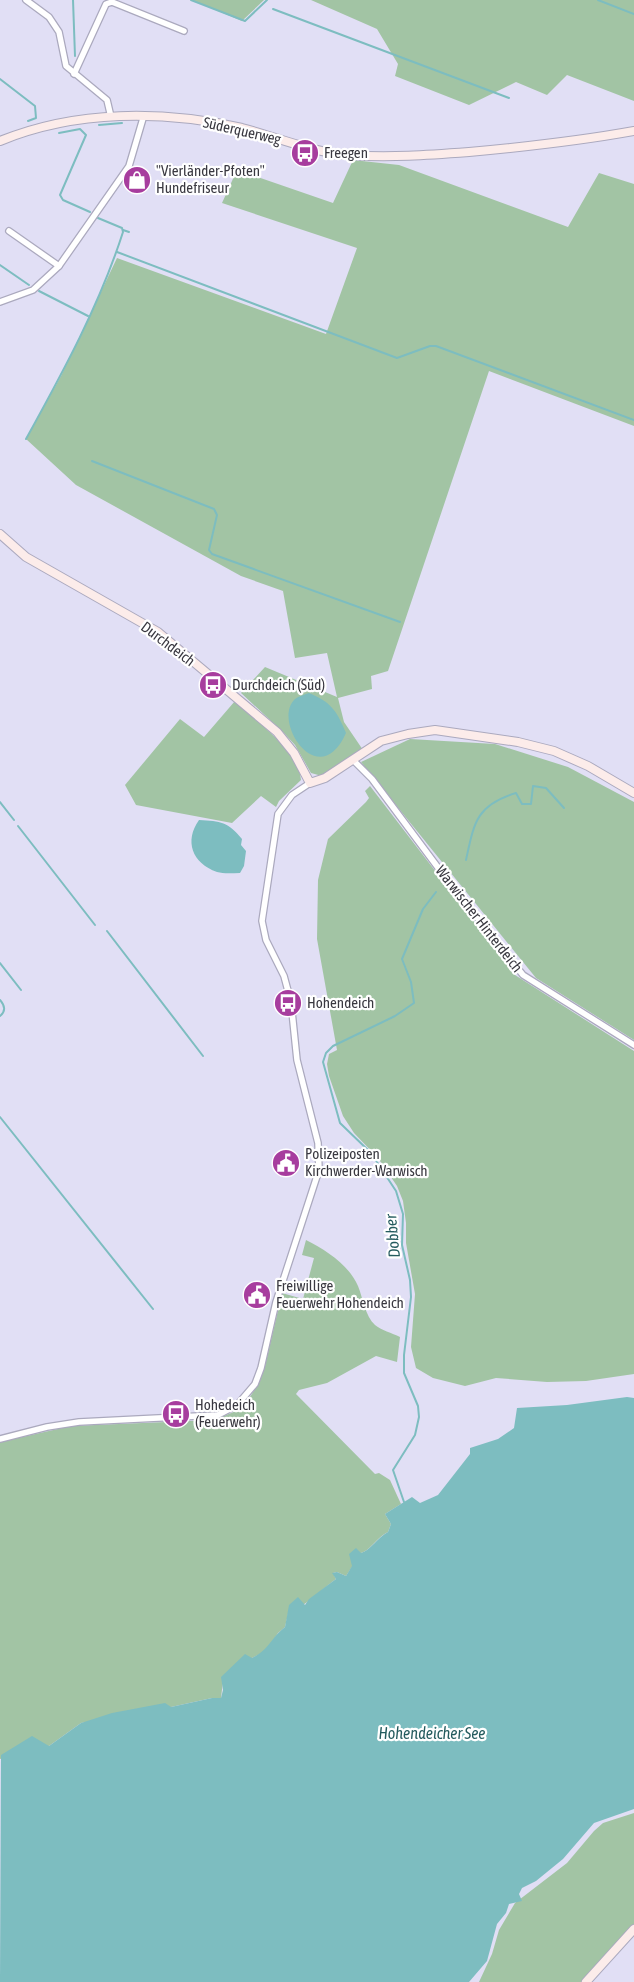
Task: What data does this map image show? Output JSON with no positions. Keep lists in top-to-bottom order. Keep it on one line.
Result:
{"streets":{"street":["Süderquerweg","Durchdeich","Warwischer Hinterdeich"]},"water":["Dobber","Hohendeicher See"],"places":{"bus stop":["Freegen","Durchdeich (Süd)","Hohendeich","Hohedeich (Feuerwehr)"],"shop":["\"Vierländer-Pfoten\" Hundefriseur"],"public building":["Polizeiposten Kirchwerder-Warwisch","Freiwillige Feuerwehr Hohendeich"]}}
